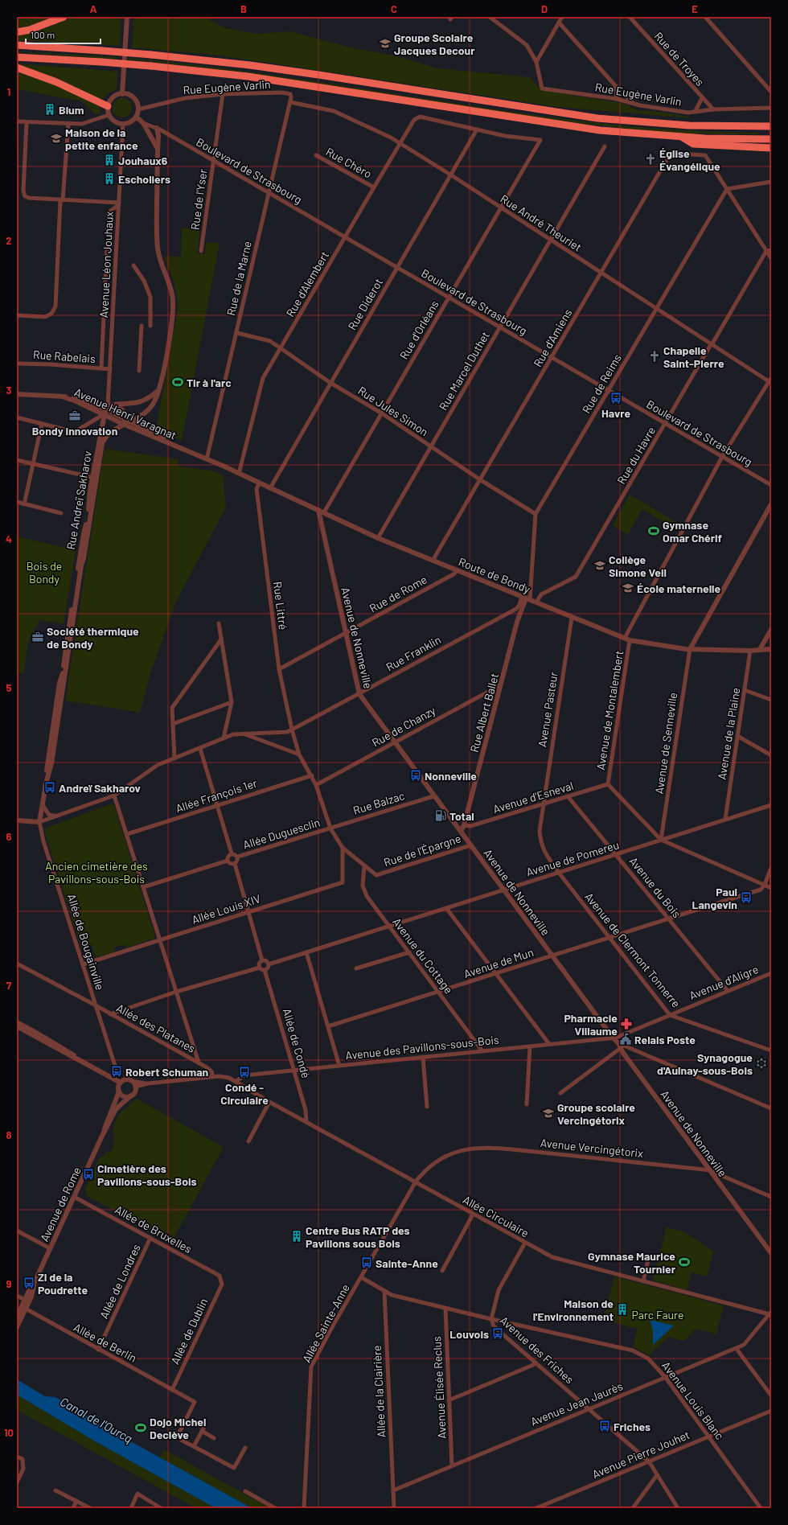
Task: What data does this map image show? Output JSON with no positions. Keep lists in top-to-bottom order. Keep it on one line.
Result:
{"streets":{"street":["Rue de Troyes","Rue Eugène Varlin","Rue Chéro","Boulevard de Strasbourg","Rue de l'Yser","Rue André Theuriet","Avenue Léon Jouhaux","Rue de la Marne","Rue d'Alembert","Rue Diderot","Rue d'Orléans","Rue d'Amiens","Rue Rabelais","Rue Marcel Duthet","Rue de Reims","Rue Jules Simon","Avenue Henri Varagnat","Rue du Havre","Rue Andreï Sakharov","Route de Bondy","Rue de Rome","Rue Littré","Avenue de Nonneville","Rue Franklin","Avenue Pasteur","Avenue de Montalembert","Rue Albert Ballet","Rue de Chanzy","Avenue de la Plaine","Avenue de Senneville","Allée François 1er","Avenue d'Esneval","Rue Balzac","Allée Duguesclin","Rue de l'Épargne","Avenue de Pomereu","Avenue du Bois","Allée Louis XIV","Allée de Bougainville","Avenue de Clermont Tonnerre","Avenue du Cottage","Avenue de Mun","Avenue d'Aligre","Allée des Platanes","Allée de Condé","Avenue des Pavillons-sous-Bois","Avenue Vercingétorix","Avenue de Rome","Allée Circulaire","Allée de Bruxelles","Allée de Londres","Allée Sainte-Anne","Allée de Dublin","Allée de Berlin","Avenue des Friches","Avenue Élisée Reclus","Allée de la Clairière","Avenue Louis Blanc","Avenue Jean Jaurès","Avenue Pierre Jouhet"]},"crossings":[["Rue de Troyes","Rue Eugène Varlin"],["Rue Eugène Varlin","Rue de l'Yser"],["Rue Eugène Varlin","Rue André Theuriet"],["Rue Eugène Varlin","Avenue Léon Jouhaux"],["Rue Eugène Varlin","Rue de la Marne"],["Rue Chéro","Rue d'Alembert"],["Boulevard de Strasbourg","Rue de l'Yser"],["Boulevard de Strasbourg","Rue de la Marne"],["Boulevard de Strasbourg","Rue d'Alembert"],["Boulevard de Strasbourg","Rue Diderot"],["Boulevard de Strasbourg","Rue d'Orléans"],["Boulevard de Strasbourg","Rue d'Amiens"],["Boulevard de Strasbourg","Rue Marcel Duthet"],["Boulevard de Strasbourg","Rue de Reims"],["Boulevard de Strasbourg","Rue du Havre"],["Boulevard de Strasbourg","Rue Andreï Sakharov"],["Boulevard de Strasbourg","Avenue de Montalembert"],["Rue André Theuriet","Rue de la Marne"],["Rue André Theuriet","Rue d'Alembert"],["Rue André Theuriet","Rue Diderot"],["Rue André Theuriet","Rue d'Orléans"],["Rue André Theuriet","Rue d'Amiens"],["Rue André Theuriet","Rue Marcel Duthet"],["Rue André Theuriet","Rue de Reims"],["Rue André Theuriet","Rue du Havre"],["Rue André Theuriet","Avenue de Montalembert"],["Avenue Léon Jouhaux","Rue Rabelais"],["Avenue Léon Jouhaux","Avenue Henri Varagnat"],["Avenue Léon Jouhaux","Rue Andreï Sakharov"],["Rue de la Marne","Rue Jules Simon"],["Rue de la Marne","Avenue Henri Varagnat"],["Rue d'Alembert","Rue Diderot"],["Rue d'Alembert","Rue d'Orléans"],["Rue d'Alembert","Rue Jules Simon"],["Rue d'Alembert","Route de Bondy"],["Rue Diderot","Rue d'Orléans"],["Rue Diderot","Rue Jules Simon"],["Rue Diderot","Route de Bondy"],["Rue d'Orléans","Rue Jules Simon"],["Rue d'Orléans","Route de Bondy"],["Rue d'Amiens","Rue de Reims"],["Rue d'Amiens","Rue Jules Simon"],["Rue d'Amiens","Route de Bondy"],["Rue Marcel Duthet","Rue Jules Simon"],["Rue Marcel Duthet","Route de Bondy"],["Rue de Reims","Rue Jules Simon"],["Rue de Reims","Route de Bondy"],["Rue de Reims","Rue Franklin"],["Rue de Reims","Rue Albert Ballet"],["Avenue Henri Varagnat","Rue Andreï Sakharov"],["Avenue Henri Varagnat","Route de Bondy"],["Rue du Havre","Route de Bondy"],["Rue Andreï Sakharov","Rue Franklin"],["Rue Andreï Sakharov","Allée de Bougainville"],["Route de Bondy","Rue de Rome"],["Route de Bondy","Rue Littré"],["Route de Bondy","Avenue de Nonneville"],["Route de Bondy","Rue Franklin"],["Route de Bondy","Avenue Pasteur"],["Route de Bondy","Avenue de Montalembert"],["Route de Bondy","Rue Albert Ballet"],["Route de Bondy","Avenue de la Plaine"],["Route de Bondy","Avenue de Senneville"],["Rue de Rome","Rue Littré"],["Rue de Rome","Avenue de Nonneville"],["Rue Littré","Rue Franklin"],["Rue Littré","Rue de Chanzy"],["Rue Littré","Allée François 1er"],["Rue Littré","Rue Balzac"],["Rue Littré","Allée Duguesclin"],["Rue Littré","Allée Louis XIV"],["Avenue de Nonneville","Rue Franklin"],["Avenue de Nonneville","Rue Albert Ballet"],["Avenue de Nonneville","Rue de Chanzy"],["Avenue de Nonneville","Rue Balzac"],["Avenue de Nonneville","Rue de l'Épargne"],["Avenue de Nonneville","Avenue de Pomereu"],["Avenue de Nonneville","Avenue de Mun"],["Avenue de Nonneville","Avenue d'Aligre"],["Avenue de Nonneville","Avenue des Pavillons-sous-Bois"],["Avenue de Nonneville","Avenue Vercingétorix"],["Rue Franklin","Rue Albert Ballet"],["Rue Franklin","Allée de Bougainville"],["Avenue Pasteur","Avenue d'Esneval"],["Avenue Pasteur","Avenue de Clermont Tonnerre"],["Avenue de Montalembert","Avenue d'Esneval"],["Rue Albert Ballet","Rue de Chanzy"],["Rue Albert Ballet","Avenue d'Esneval"],["Avenue de la Plaine","Avenue de Pomereu"],["Avenue de Senneville","Avenue de Pomereu"],["Avenue d'Esneval","Avenue du Bois"],["Avenue d'Esneval","Avenue de Clermont Tonnerre"],["Rue Balzac","Allée Duguesclin"],["Rue de l'Épargne","Avenue du Cottage"],["Avenue de Pomereu","Avenue du Bois"],["Avenue de Pomereu","Avenue de Clermont Tonnerre"],["Avenue de Pomereu","Avenue du Cottage"],["Avenue de Pomereu","Allée de Condé"],["Avenue du Bois","Avenue de Mun"],["Avenue du Bois","Avenue d'Aligre"],["Allée Louis XIV","Allée de Bougainville"],["Allée de Bougainville","Allée des Platanes"],["Avenue de Clermont Tonnerre","Avenue de Mun"],["Avenue de Clermont Tonnerre","Avenue d'Aligre"],["Avenue du Cottage","Avenue de Mun"],["Avenue du Cottage","Avenue des Pavillons-sous-Bois"],["Avenue d'Aligre","Avenue des Pavillons-sous-Bois"],["Allée des Platanes","Allée Circulaire"],["Allée de Condé","Avenue des Pavillons-sous-Bois"],["Allée de Condé","Allée Circulaire"],["Avenue des Pavillons-sous-Bois","Allée Circulaire"],["Avenue Vercingétorix","Allée Circulaire"],["Avenue Vercingétorix","Allée Sainte-Anne"],["Avenue de Rome","Allée de Bruxelles"],["Avenue de Rome","Allée de Berlin"],["Allée Circulaire","Allée Sainte-Anne"],["Allée Circulaire","Avenue Jean Jaurès"],["Allée de Bruxelles","Allée de Londres"],["Allée de Bruxelles","Allée de Dublin"],["Allée de Londres","Allée de Berlin"],["Allée Sainte-Anne","Avenue des Friches"],["Allée de Dublin","Allée de Berlin"],["Avenue des Friches","Avenue Élisée Reclus"],["Avenue des Friches","Allée de la Clairière"],["Avenue des Friches","Avenue Louis Blanc"],["Avenue des Friches","Avenue Jean Jaurès"],["Avenue des Friches","Avenue Pierre Jouhet"],["Avenue Élisée Reclus","Avenue Jean Jaurès"],["Allée de la Clairière","Avenue Jean Jaurès"],["Avenue Louis Blanc","Avenue Jean Jaurès"],["Avenue Louis Blanc","Avenue Pierre Jouhet"]],"water":["Canal de l'Ourcq"],"parks":["Bois de Bondy","Ancien cimetière des Pavillons-sous-Bois","Parc Faure"],"places":{"school or university":["Groupe Scolaire Jacques Decour","Maison de la petite enfance","Collège Simone Veil","École maternelle","Groupe scolaire Vercingétorix"],"building":["Blum","Jouhaux6","Escholiers","Centre Bus RATP des Pavillons sous Bois","Maison de l'Environnement"],"church":["Église Évangélique","Chapelle Saint-Pierre"],"sports":["Tir à l'arc","Gymnase Omar Chérif","Gymnase Maurice Tournier","Dojo Michel Declève"],"bus stop":["Havre","Nonneville","Andreï Sakharov","Paul Langevin","Robert Schuman","Condé - Circulaire","Cimetière des Pavillons-sous-Bois","Sainte-Anne","ZI de la Poudrette","Louvois","Friches"],"office":["Bondy innovation","Société thermique de Bondy"],"fuel station":["Total"],"pharmacy":["Pharmacie Villaume"],"public building":["Relais Poste"],"synagogue":["Synagogue d'Aulnay-sous-Bois"]},"scale_bar":"100 m","grid":{"columns":["A","B","C","D","E"],"rows":["1","2","3","4","5","6","7","8","9","10"]}}
